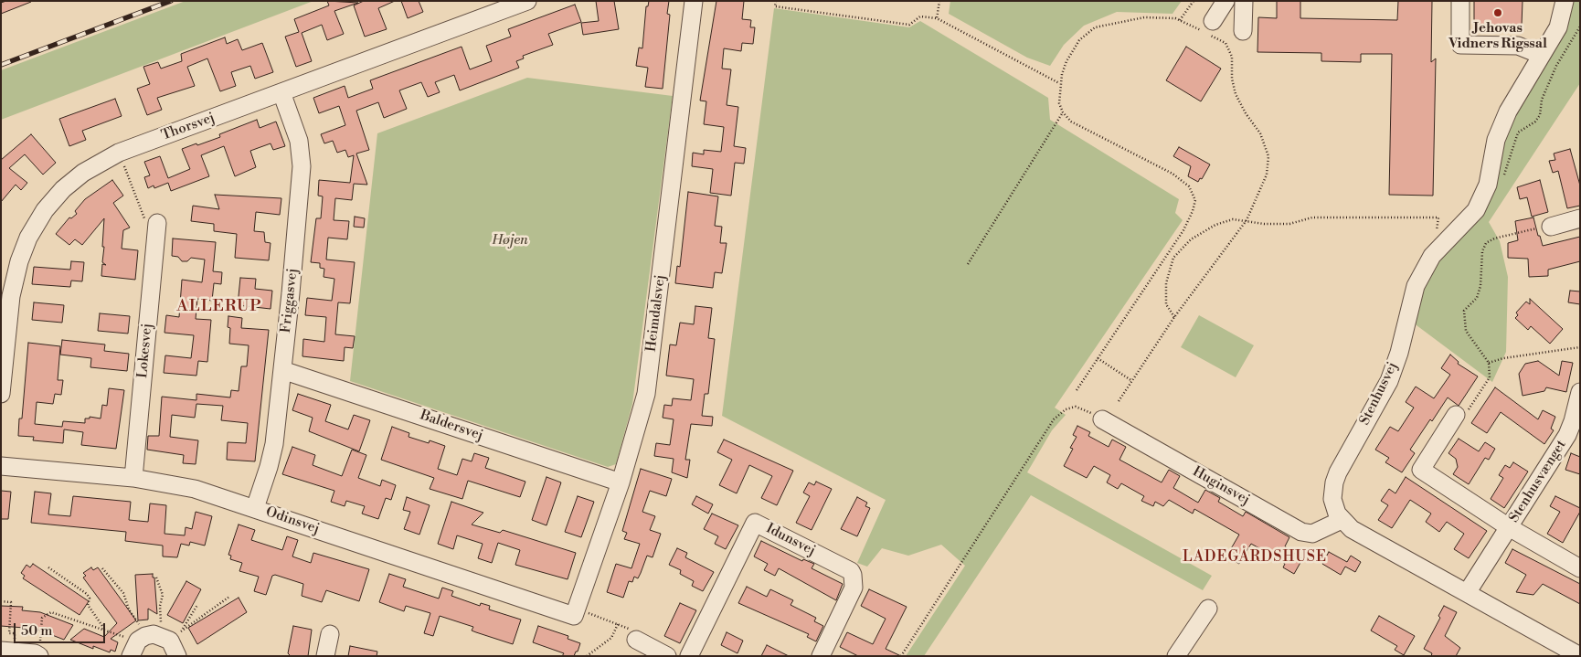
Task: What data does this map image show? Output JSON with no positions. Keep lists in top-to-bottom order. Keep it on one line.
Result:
{"streets":{"street":["Thorsvej","Friggasvej","Heimdalsvej","Lokesvej","Stenhusvej","Baldersvej","Stenhusvænget","Huginsvej","Odinsvej","Idunsvej"]},"crossings":[["Thorsvej","Friggasvej"],["Friggasvej","Baldersvej"],["Friggasvej","Odinsvej"],["Heimdalsvej","Baldersvej"],["Heimdalsvej","Odinsvej"],["Lokesvej","Odinsvej"],["Stenhusvej","Huginsvej"]],"districts":["ALLERUP","LADEGÅRDSHUSE"],"parks":["Højen"],"places":["Jehovas Vidners Rigssal"],"scale_bar":"50 m"}
